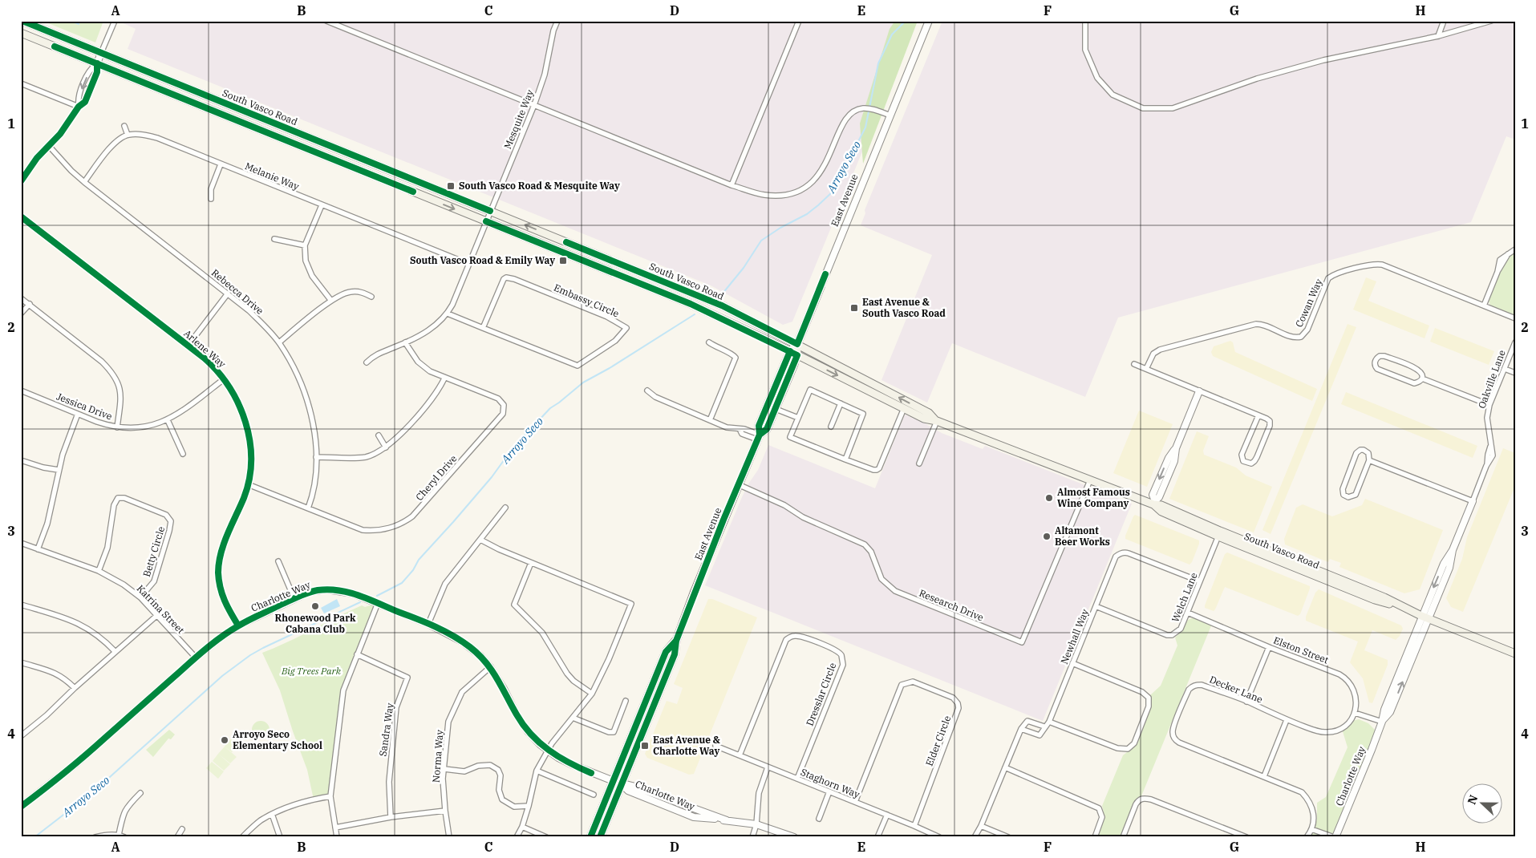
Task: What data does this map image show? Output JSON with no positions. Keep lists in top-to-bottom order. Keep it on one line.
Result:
{"streets":{"main road":["South Vasco Road","East Avenue"],"street":["Mesquite Way","Melanie Way","Rebecca Drive","Embassy Circle","Cowan Way","Arlene Way","Oakville Lane","Jessica Drive","Cheryl Drive","Betty Circle","Charlotte Way","Welch Lane","Research Drive","Katrina Street","Newhall Way","Elston Street","Decker Lane","Dresslar Circle","Sandra Way","Elder Circle","Norma Way","Staghorn Way"]},"crossings":[["South Vasco Road","Mesquite Way"],["South Vasco Road","East Avenue"],["South Vasco Road","Oakville Lane"],["South Vasco Road","Charlotte Way"],["South Vasco Road","Welch Lane"],["South Vasco Road","Research Drive"],["Mesquite Way","Melanie Way"],["Mesquite Way","Embassy Circle"],["East Avenue","Charlotte Way"],["East Avenue","Research Drive"],["Rebecca Drive","Cheryl Drive"],["Arlene Way","Jessica Drive"],["Arlene Way","Cheryl Drive"],["Arlene Way","Charlotte Way"],["Oakville Lane","Charlotte Way"],["Betty Circle","Katrina Street"],["Charlotte Way","Katrina Street"],["Charlotte Way","Norma Way"],["Welch Lane","Newhall Way"],["Welch Lane","Elston Street"],["Elston Street","Decker Lane"],["Dresslar Circle","Staghorn Way"],["Elder Circle","Staghorn Way"]],"water":["Arroyo Seco"],"parks":["Big Trees Park"],"places":{"transit":["South Vasco Road & Mesquite Way","South Vasco Road & Emily Way","East Avenue & South Vasco Road","East Avenue & Charlotte Way"],"other":["Almost Famous Wine Company","Altamont Beer Works","Rhonewood Park Cabana Club","Arroyo Seco Elementary School"]},"north":"left","grid":{"columns":["A","B","C","D","E","F","G","H"],"rows":["1","2","3","4"]}}
